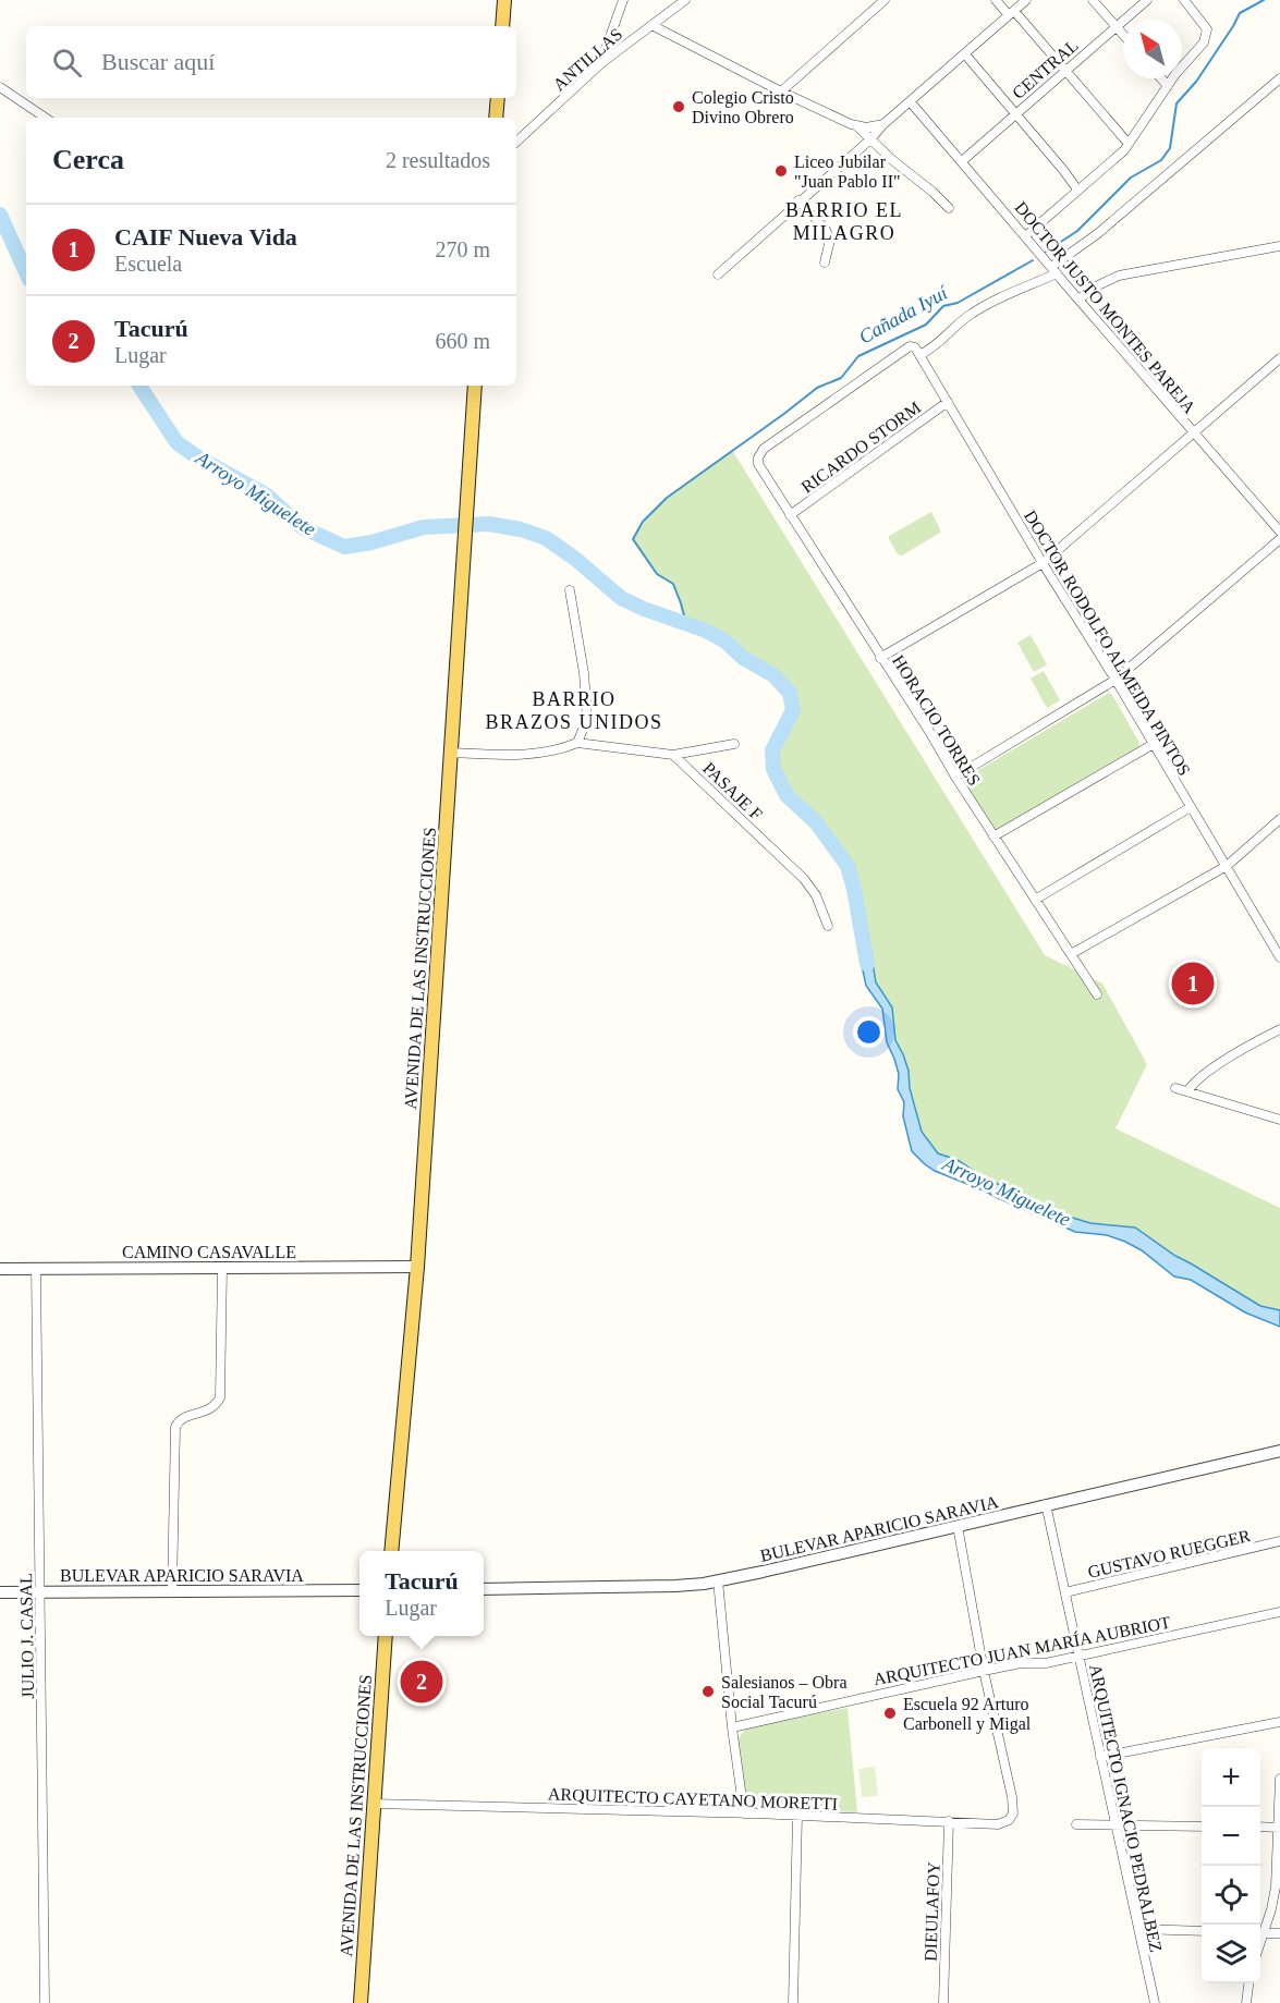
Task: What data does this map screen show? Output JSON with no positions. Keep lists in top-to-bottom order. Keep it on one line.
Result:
{"streets":{"main road":["AVENIDA DE LAS INSTRUCCIONES"],"street":["ANTILLAS","CENTRAL","DOCTOR JUSTO MONTES PAREJA","RICARDO STORM","DOCTOR RODOLFO ALMEIDA PINTOS","HORACIO TORRES","PASAJE F","CAMINO CASAVALLE","BULEVAR APARICIO SARAVIA","GUSTAVO RUEGGER","JULIO J. CASAL","ARQUITECTO JUAN MARÍA AUBRIOT","ARQUITECTO CAYETANO MORETTI","ARQUITECTO IGNACIO PEDRALBEZ","DIEULAFOY"]},"crossings":[["CENTRAL","DOCTOR JUSTO MONTES PAREJA"],["RICARDO STORM","DOCTOR RODOLFO ALMEIDA PINTOS"],["RICARDO STORM","HORACIO TORRES"],["DOCTOR RODOLFO ALMEIDA PINTOS","HORACIO TORRES"],["AVENIDA DE LAS INSTRUCCIONES","CAMINO CASAVALLE"],["AVENIDA DE LAS INSTRUCCIONES","ARQUITECTO CAYETANO MORETTI"],["CAMINO CASAVALLE","JULIO J. CASAL"],["BULEVAR APARICIO SARAVIA","JULIO J. CASAL"],["BULEVAR APARICIO SARAVIA","ARQUITECTO IGNACIO PEDRALBEZ"],["GUSTAVO RUEGGER","ARQUITECTO IGNACIO PEDRALBEZ"],["ARQUITECTO JUAN MARÍA AUBRIOT","ARQUITECTO CAYETANO MORETTI"],["ARQUITECTO JUAN MARÍA AUBRIOT","ARQUITECTO IGNACIO PEDRALBEZ"],["ARQUITECTO CAYETANO MORETTI","DIEULAFOY"]],"districts":["BARRIO EL MILAGRO","BARRIO BRAZOS UNIDOS"],"water":["Cañada Iyuí","Arroyo Miguelete"],"places":["Colegio Cristo Divino Obrero","Liceo Jubilar \"Juan Pablo II\"","Salesianos – Obra Social Tacurú","Escuela 92 Arturo Carbonell y Migal"],"north":"top left","page":{"search":"Buscar aquí","heading":["Cerca","2 resultados"],"list":[{"mark":"1","name":"CAIF Nueva Vida","note":"Escuela","value":"270 m"},{"mark":"2","name":"Tacurú","note":"Lugar","value":"660 m"}],"pins":["1","2"],"popup":["Tacurú","Lugar"],"map_buttons":["+","−"]}}
